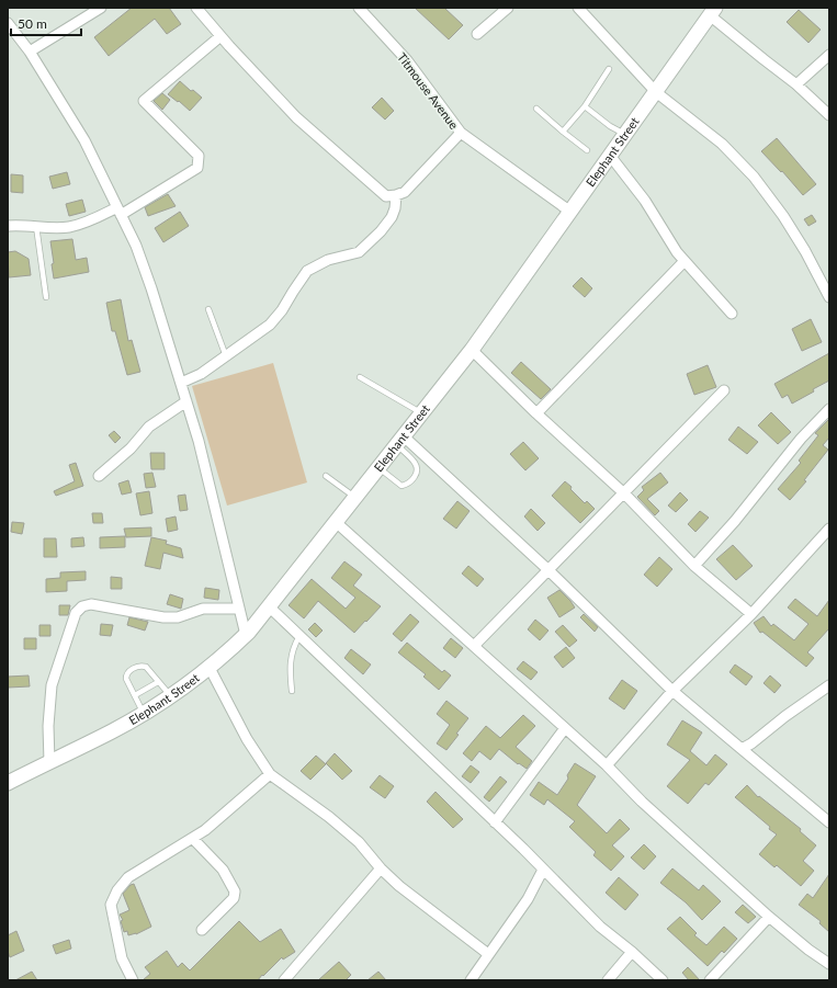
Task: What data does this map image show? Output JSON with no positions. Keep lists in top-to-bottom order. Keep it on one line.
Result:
{"streets":{"main road":["Elephant Street"],"street":["Titmouse Avenue"]},"crossings":[["Titmouse Avenue","Elephant Street"]],"scale_bar":"50 m"}
